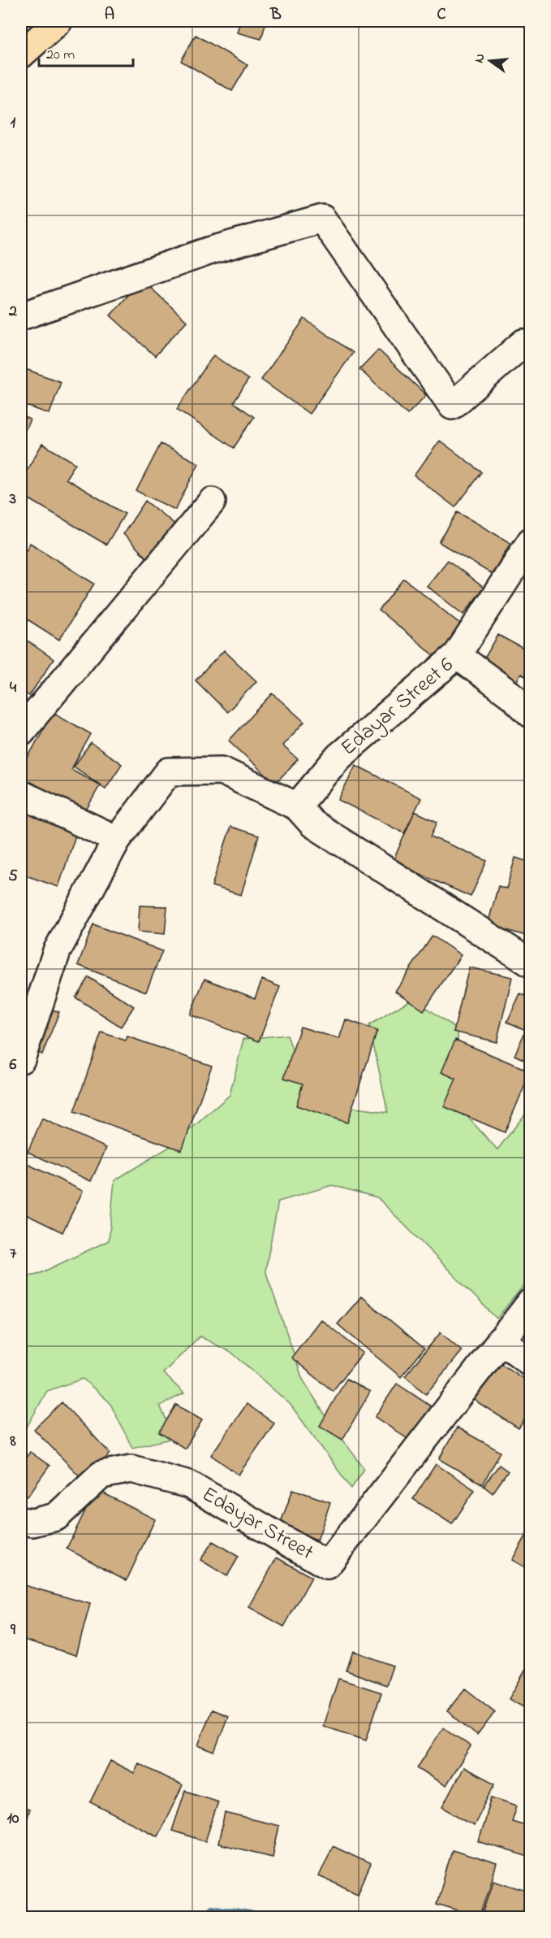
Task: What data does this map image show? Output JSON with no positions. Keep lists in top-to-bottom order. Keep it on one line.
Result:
{"streets":{"street":["Edayar Street 6","Edayar Street"]},"scale_bar":"20 m","north":"left","grid":{"columns":["A","B","C"],"rows":["1","2","3","4","5","6","7","8","9","10"]}}
